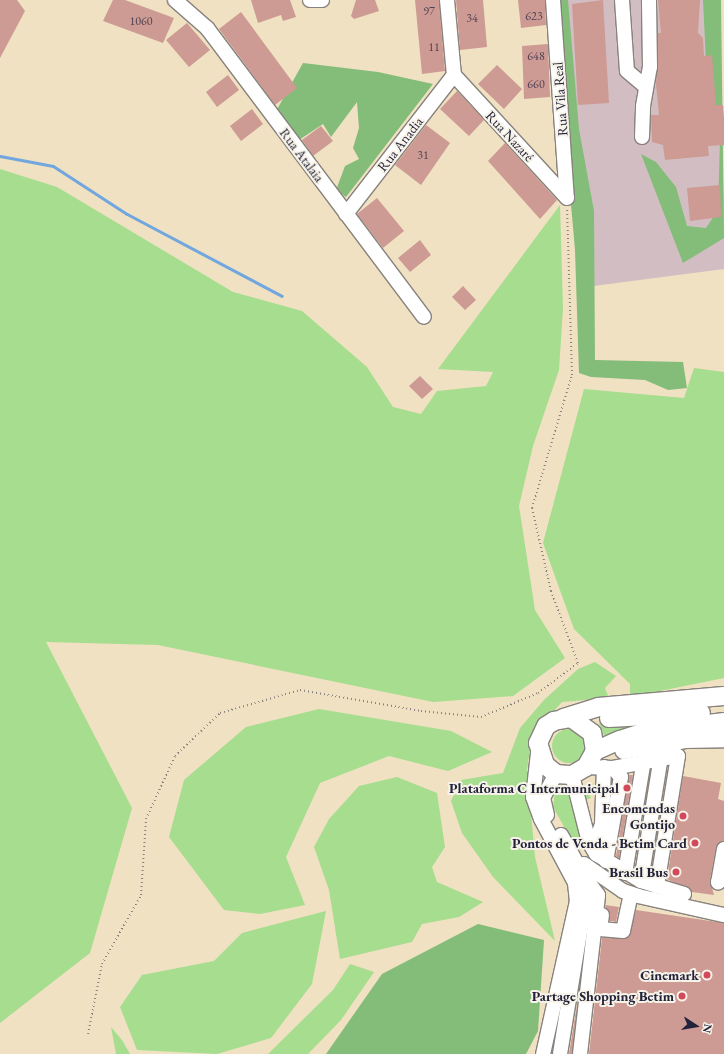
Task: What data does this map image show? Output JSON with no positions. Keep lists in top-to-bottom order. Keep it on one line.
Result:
{"streets":{"street":["Rua Vila Real","Rua Nazaré","Rua Anadia","Rua Atalaia"]},"crossings":[["Rua Vila Real","Rua Nazaré"],["Rua Nazaré","Rua Anadia"],["Rua Anadia","Rua Atalaia"]],"places":["Plataforma C Intermunicipal","Encomendas Gontijo","Pontos de Venda - Betim Card","Brasil Bus","Cinemark","Partage Shopping Betim"],"house_numbers":["97","623","34","1060","11","648","660","31"],"north":"right"}
